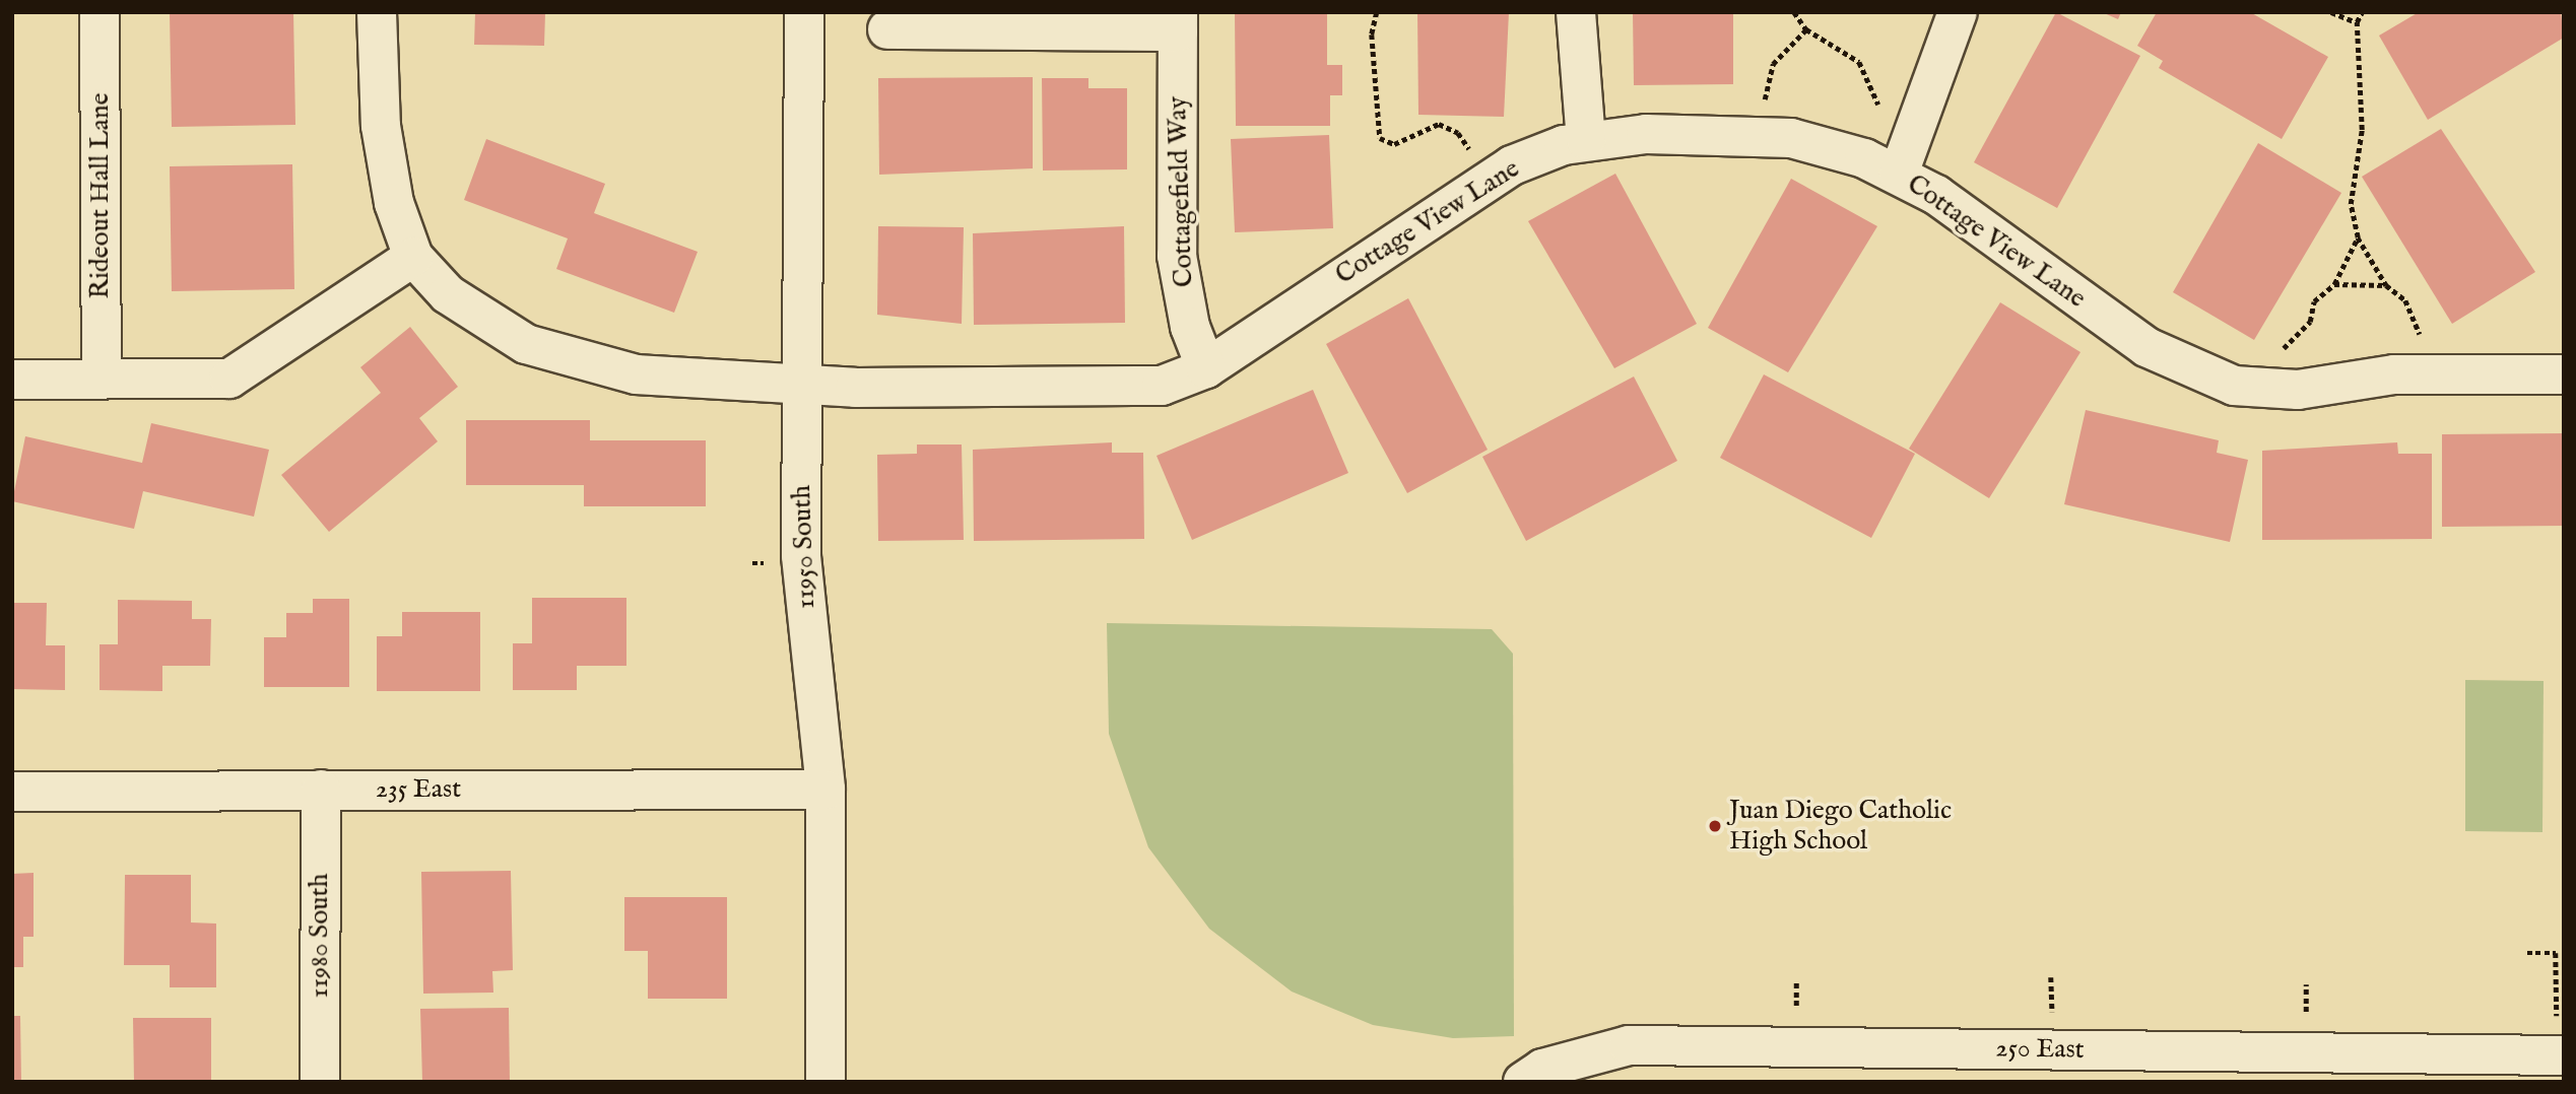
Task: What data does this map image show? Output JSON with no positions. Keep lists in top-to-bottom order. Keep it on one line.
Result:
{"streets":{"street":["Cottagefield Way","Rideout Hall Lane","Cottage View Lane","11950 South","235 East","11980 South","250 East"]},"crossings":[["Cottagefield Way","Cottage View Lane"],["Cottage View Lane","11950 South"],["11950 South","235 East"],["235 East","11980 South"]],"places":["Juan Diego Catholic High School"]}
